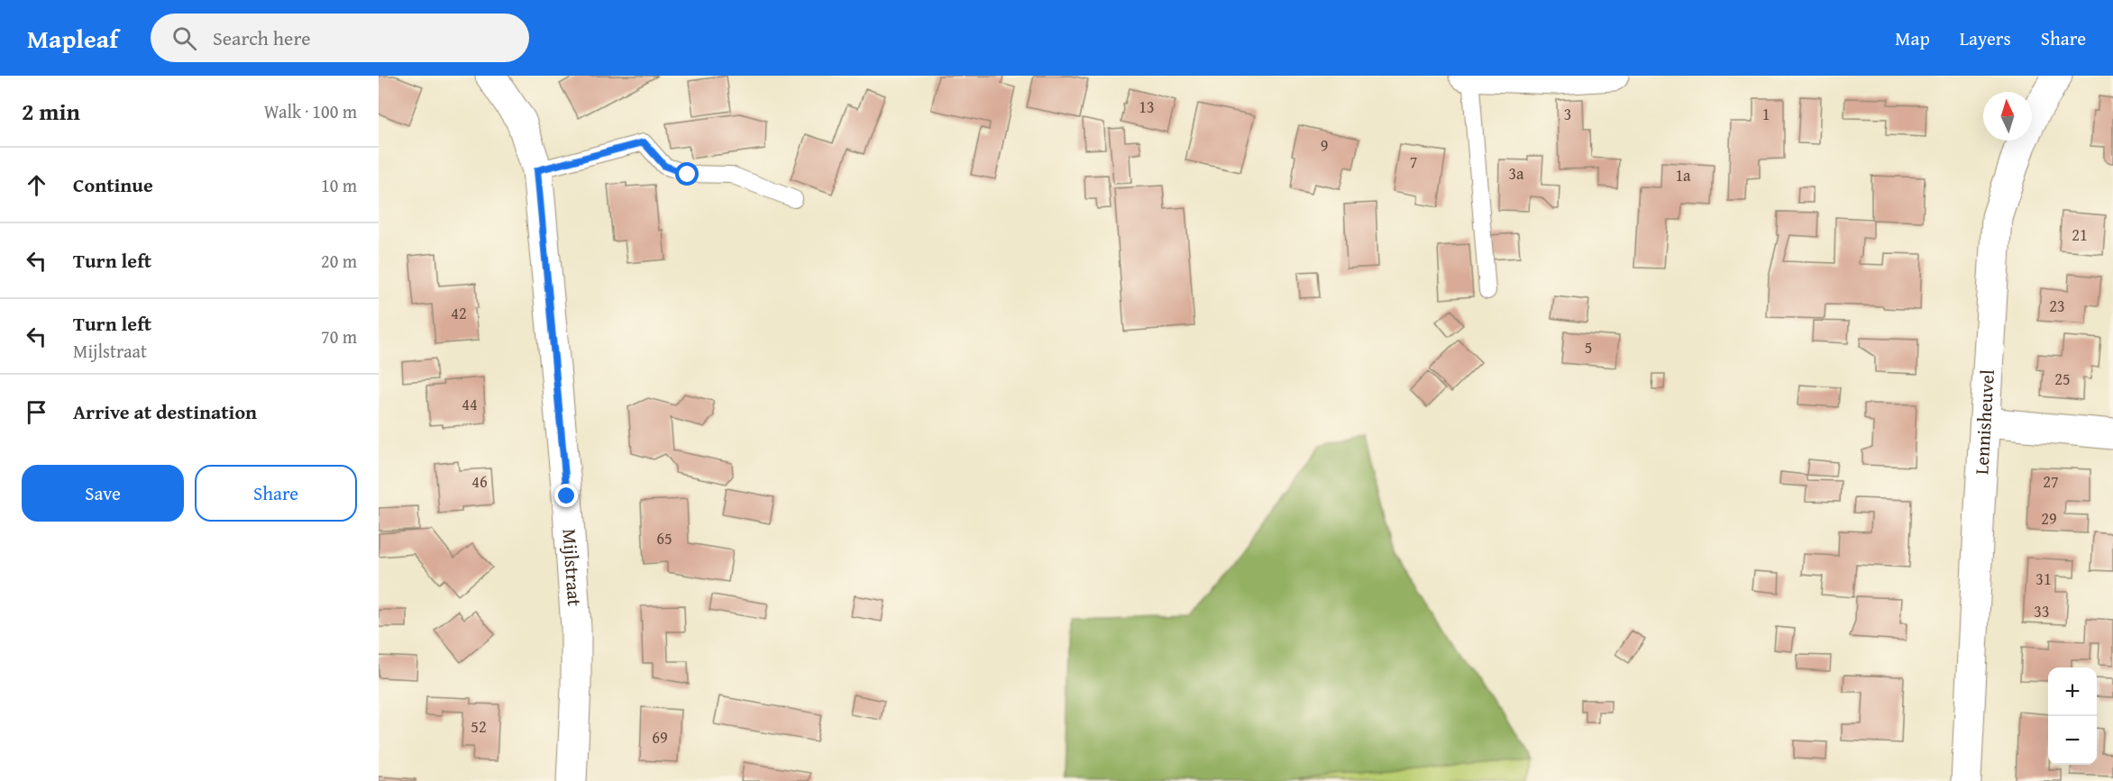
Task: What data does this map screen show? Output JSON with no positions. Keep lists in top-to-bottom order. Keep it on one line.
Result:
{"streets":{"street":["Lennisheuvel","Mijlstraat"]},"house_numbers":["13","3","1","9","7","3a","1a","21","23","42","5","25","44","46","27","29","65","31","33","52","69"],"north":"top","page":{"header":"Mapleaf","search":"Search here","nav":["Map","Layers","Share"],"heading":["2 min","Walk · 100 m"],"list":[["Continue","10 m"],["Turn left","20 m"],["Turn left","Mijlstraat","70 m"],"Arrive at destination"],"buttons":["Save","Share"],"map_buttons":["+","−"]}}
